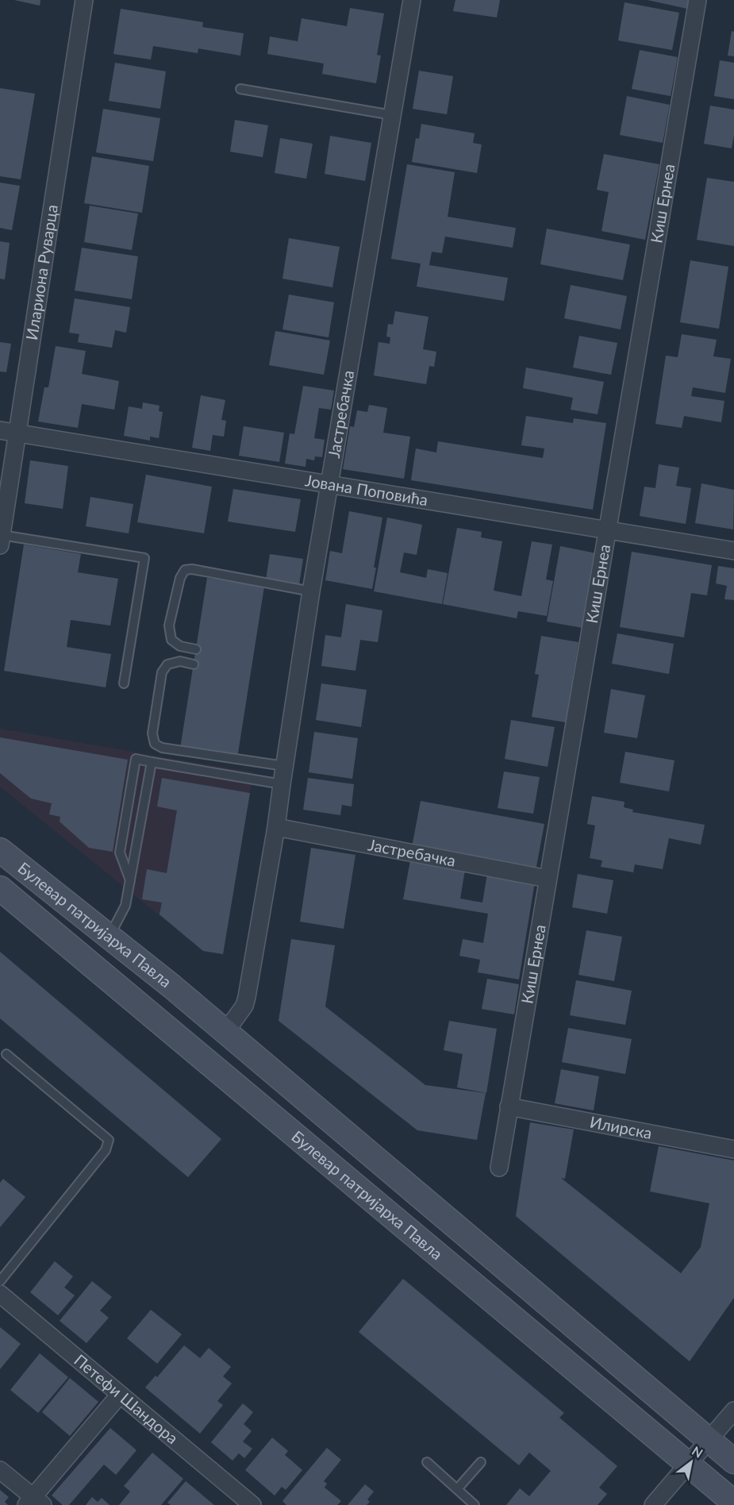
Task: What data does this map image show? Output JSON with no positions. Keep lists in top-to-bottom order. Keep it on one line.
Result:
{"streets":{"main road":["Булевар патријарха Павла"],"street":["Киш Ернеа","Илариона Руварца","Јастребачка","Јована Поповића","Илирска","Петефи Шандора"]},"crossings":[["Киш Ернеа","Јастребачка"],["Киш Ернеа","Јована Поповића"],["Киш Ернеа","Илирска"],["Илариона Руварца","Јована Поповића"],["Јастребачка","Јована Поповића"],["Јастребачка","Булевар патријарха Павла"]],"north":"top right"}
